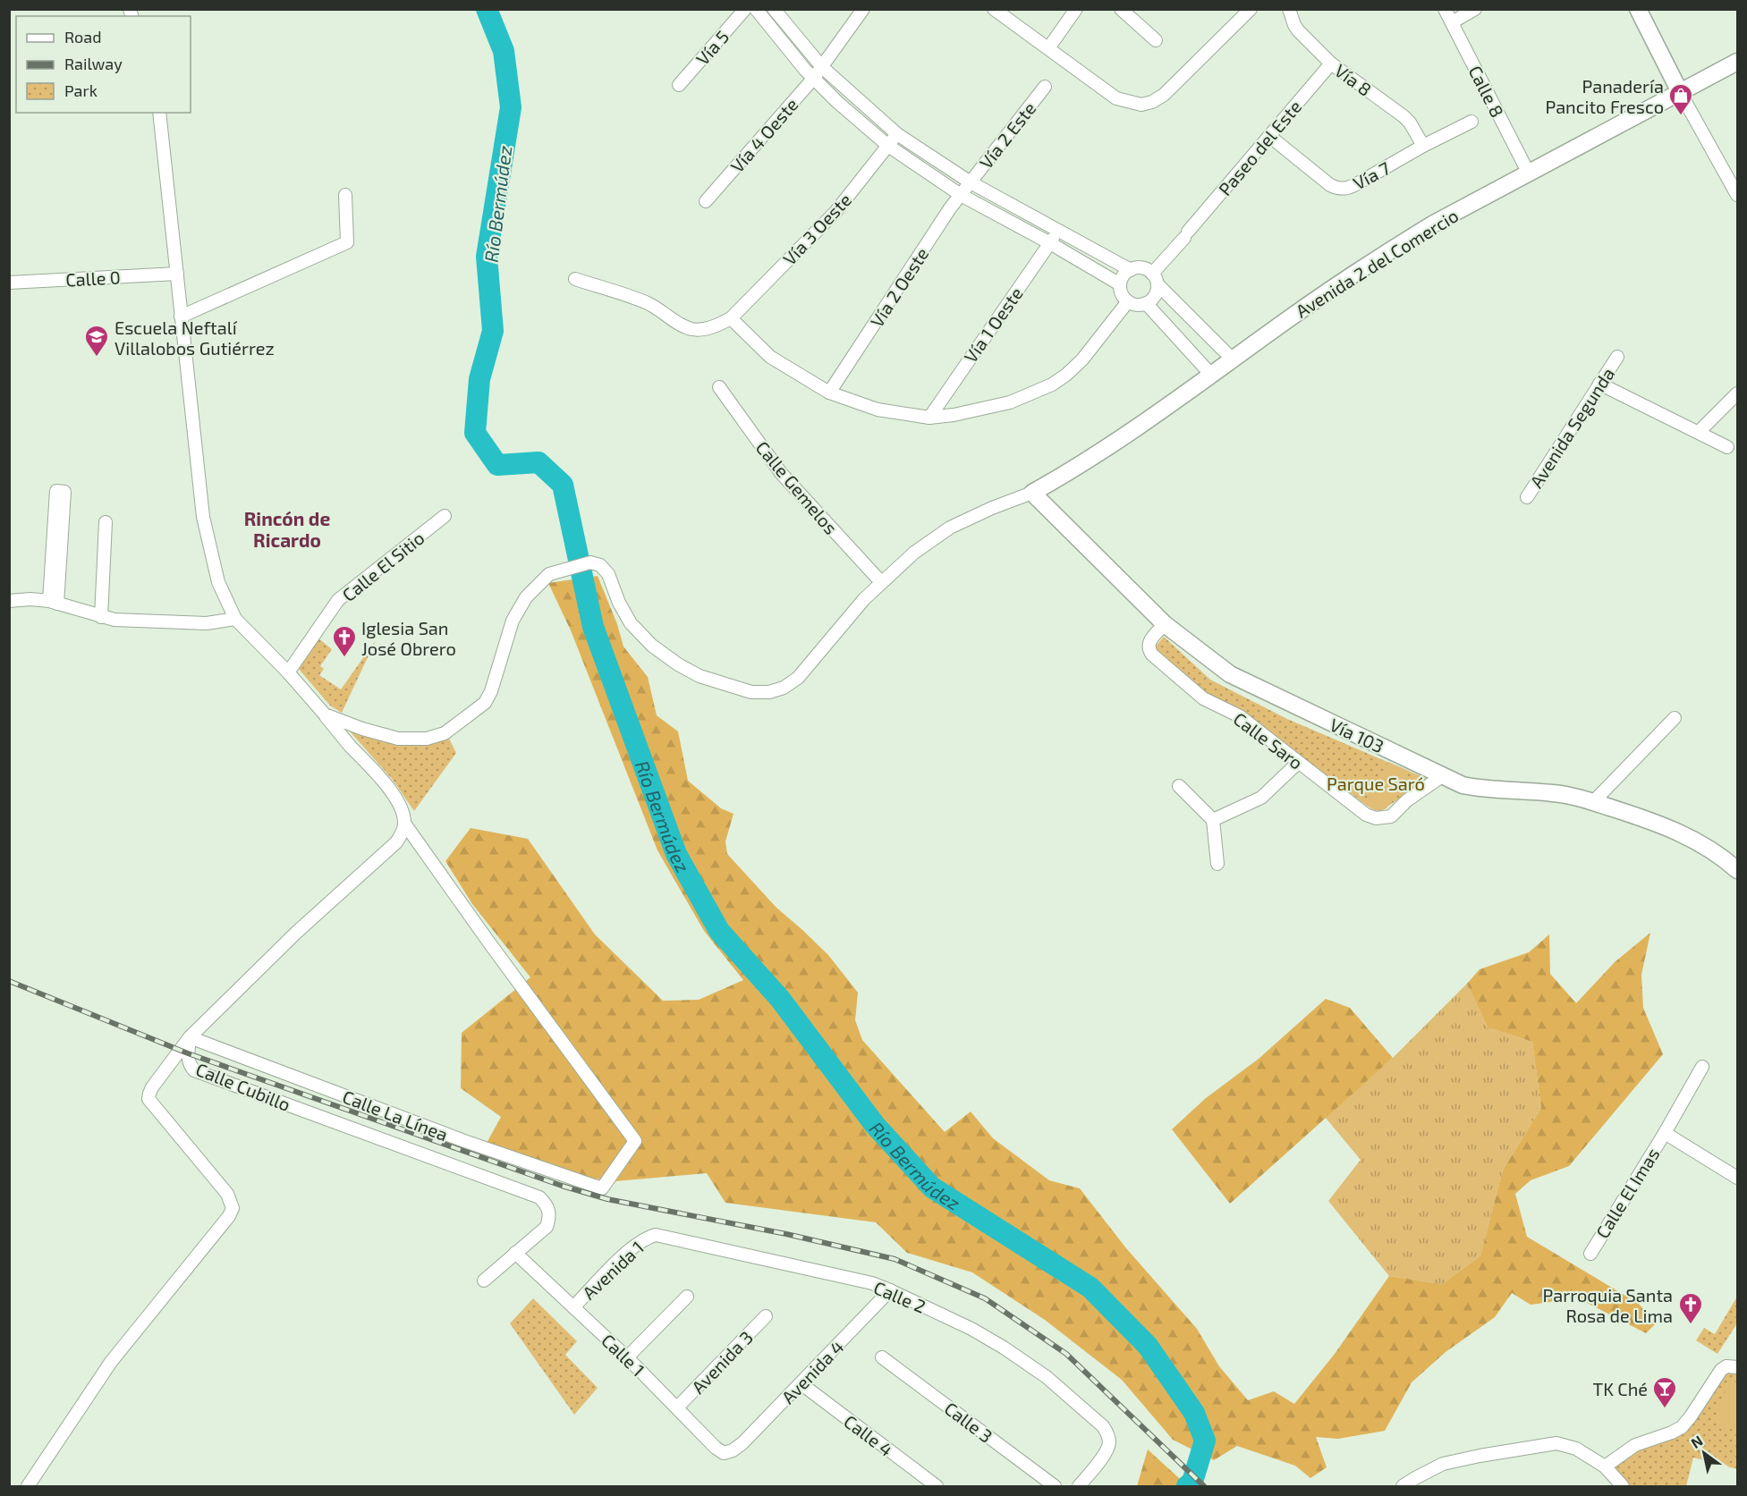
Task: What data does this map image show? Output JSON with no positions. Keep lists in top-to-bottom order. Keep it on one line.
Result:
{"streets":{"main road":["Avenida 2 del Comercio","Vía 103"],"street":["Vía 5","Vía 8","Calle 8","Vía 4 Oeste","Vía 2 Este","Paseo del Este","Vía 7","Vía 3 Oeste","Calle 0","Vía 2 Oeste","Vía 1 Oeste","Avenida Segunda","Calle Gemelos","Calle El Sitio","Calle Saro","Calle Cubillo","Calle La Línea","Calle El Imas","Avenida 1","Calle 2","Calle 1","Avenida 3","Avenida 4","Calle 3","Calle 4"]},"crossings":[["Vía 8","Paseo del Este"],["Vía 8","Vía 7"],["Calle 8","Avenida 2 del Comercio"],["Vía 2 Este","Vía 2 Oeste"],["Paseo del Este","Vía 7"],["Avenida 2 del Comercio","Vía 103"],["Vía 103","Calle Saro"],["Calle Cubillo","Calle La Línea"],["Calle Cubillo","Calle 1"],["Avenida 1","Calle 2"],["Avenida 1","Calle 1"],["Calle 2","Avenida 4"],["Calle 1","Avenida 3"],["Calle 1","Avenida 4"],["Avenida 4","Calle 4"]],"districts":["Rincón de Ricardo"],"water":["Río Bermúdez"],"parks":["Parque Saró"],"places":{"shop":["Panadería Pancito Fresco"],"school or university":["Escuela Neftalí Villalobos Gutiérrez"],"church":["Iglesia San José Obrero","Parroquia Santa Rosa de Lima"],"bar":["TK Ché"]},"legend":["Road","Railway","Park"],"north":"top left"}
